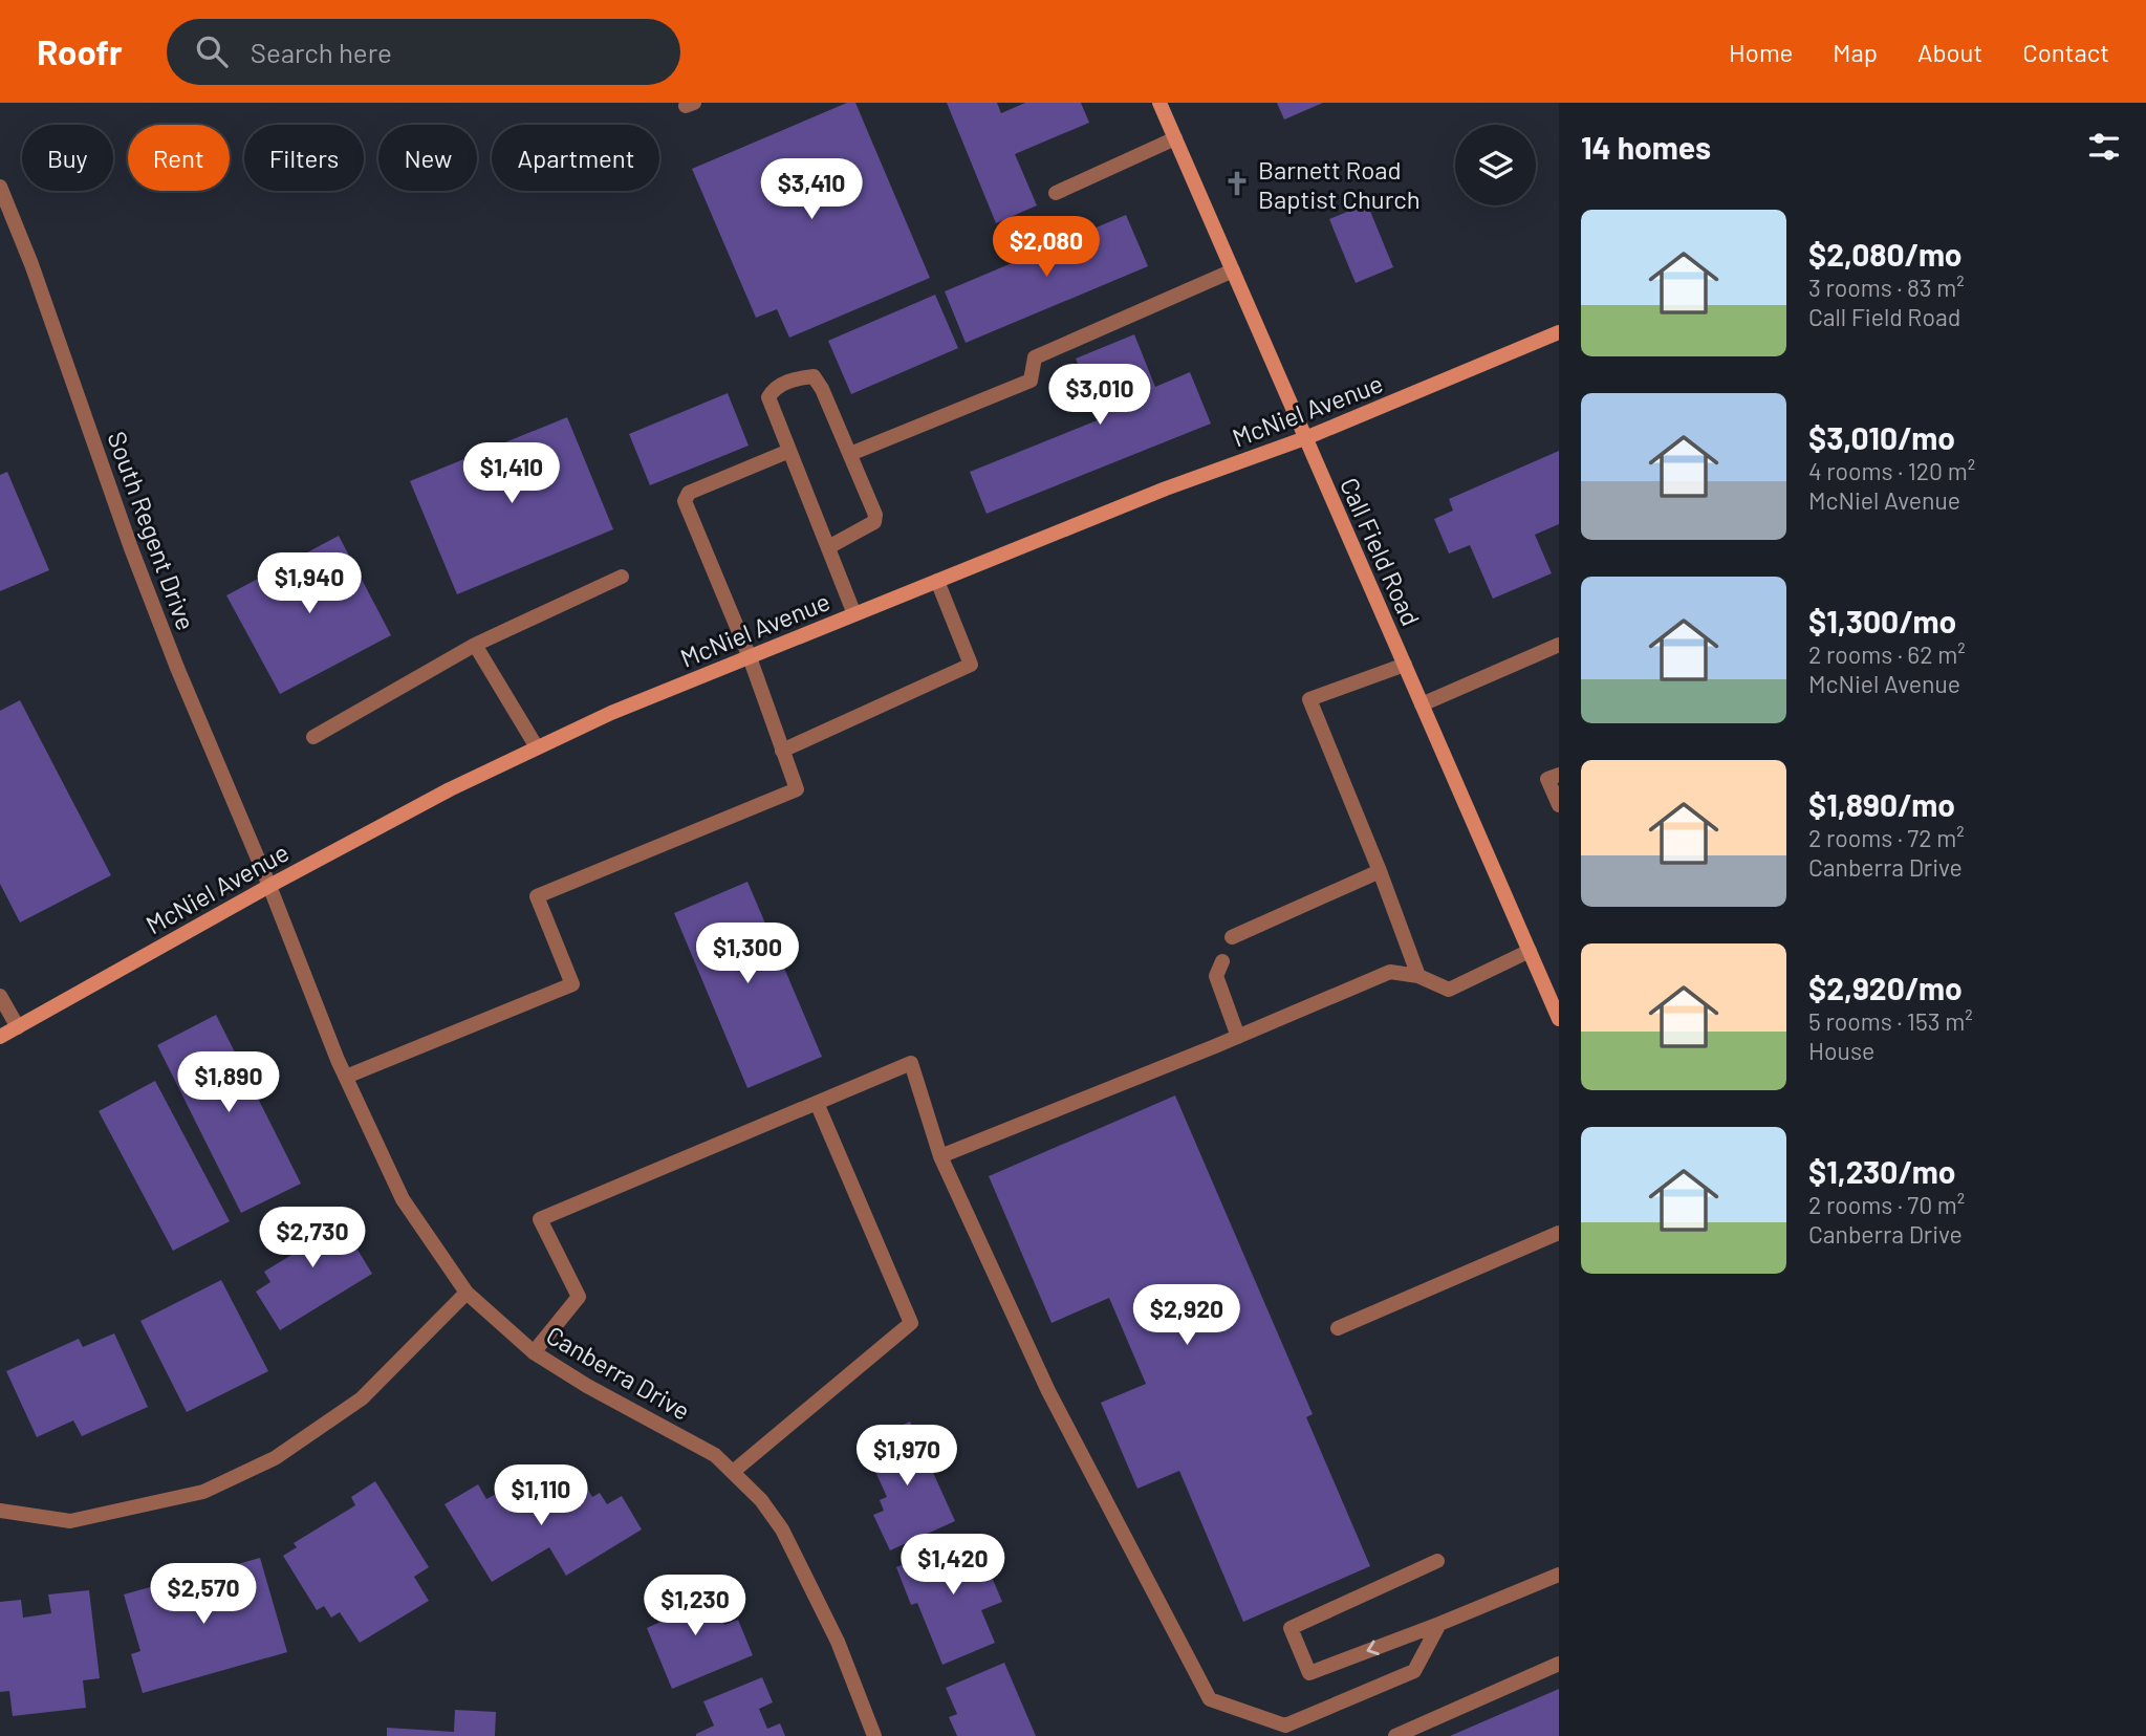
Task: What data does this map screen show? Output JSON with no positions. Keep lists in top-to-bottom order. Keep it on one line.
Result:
{"streets":{"street":["McNiel Avenue","South Regent Drive","Call Field Road","Canberra Drive"]},"crossings":[["McNiel Avenue","South Regent Drive"],["McNiel Avenue","Call Field Road"],["McNiel Avenue","Canberra Drive"],["South Regent Drive","Canberra Drive"]],"places":{"church":["Barnett Road Baptist Church"]},"page":{"header":"Roofr","search":"Search here","nav":["Home","Map","About","Contact"],"heading":"14 homes","chip":["Buy","Rent","Filters","New","Apartment"],"price":["$3,410","$2,080","$3,010","$1,410","$1,940","$1,300","$1,890","$2,730","$2,920","$1,970","$1,110","$1,420","$2,570","$1,230"],"list":[{"name":"$2,080/mo","note":"3 rooms · 83 m² · Call Field Road"},{"name":"$3,010/mo","note":"4 rooms · 120 m² · McNiel Avenue"},{"name":"$1,300/mo","note":"2 rooms · 62 m² · McNiel Avenue"},{"name":"$1,890/mo","note":"2 rooms · 72 m² · Canberra Drive"},{"name":"$2,920/mo","note":"5 rooms · 153 m² · House"},{"name":"$1,230/mo","note":"2 rooms · 70 m² · Canberra Drive"}]}}
